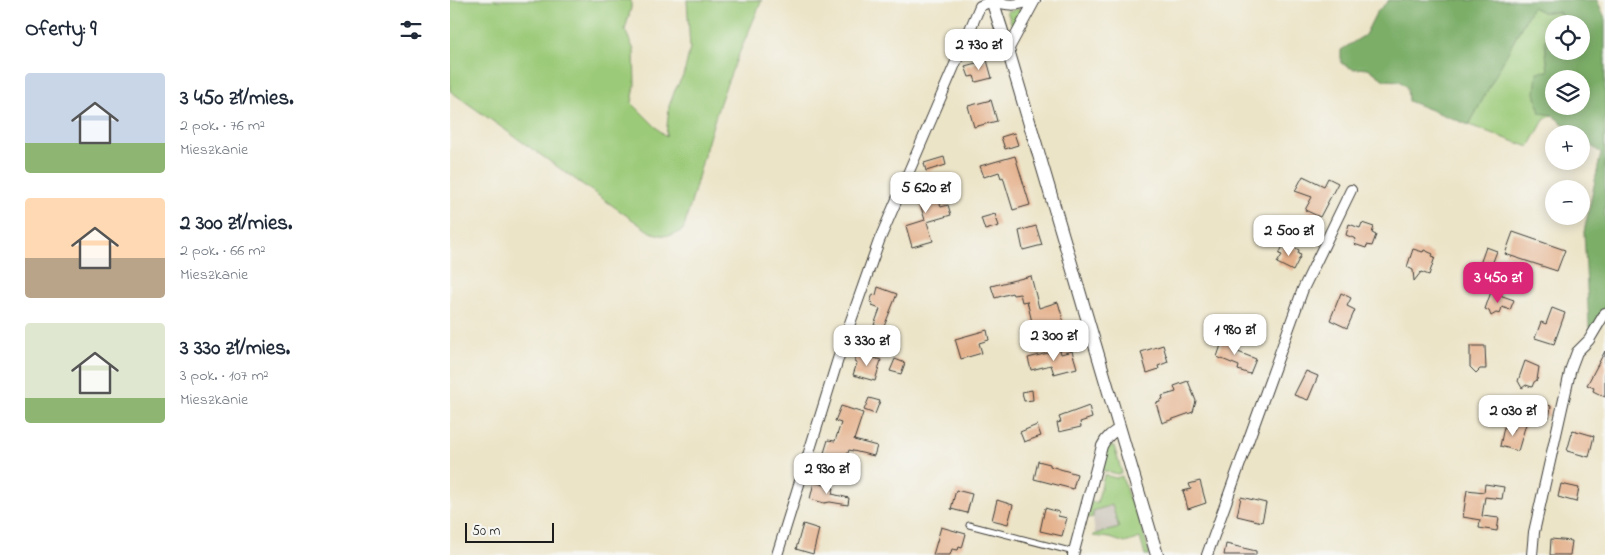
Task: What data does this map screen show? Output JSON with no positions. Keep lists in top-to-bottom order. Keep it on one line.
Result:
{"scale_bar":"50 m","page":{"heading":"Oferty: 9","map_buttons":["+","−"],"price":["2 730 zł","5 620 zł","2 500 zł","3 450 zł","1 980 zł","2 300 zł","3 330 zł","2 030 zł","2 930 zł"],"list":[{"name":"3 450 zł/mies.","note":"2 pok. · 76 m² · Mieszkanie"},{"name":"2 300 zł/mies.","note":"2 pok. · 66 m² · Mieszkanie"},{"name":"3 330 zł/mies.","note":"3 pok. · 107 m² · Mieszkanie"}],"scale":"50 m"}}
